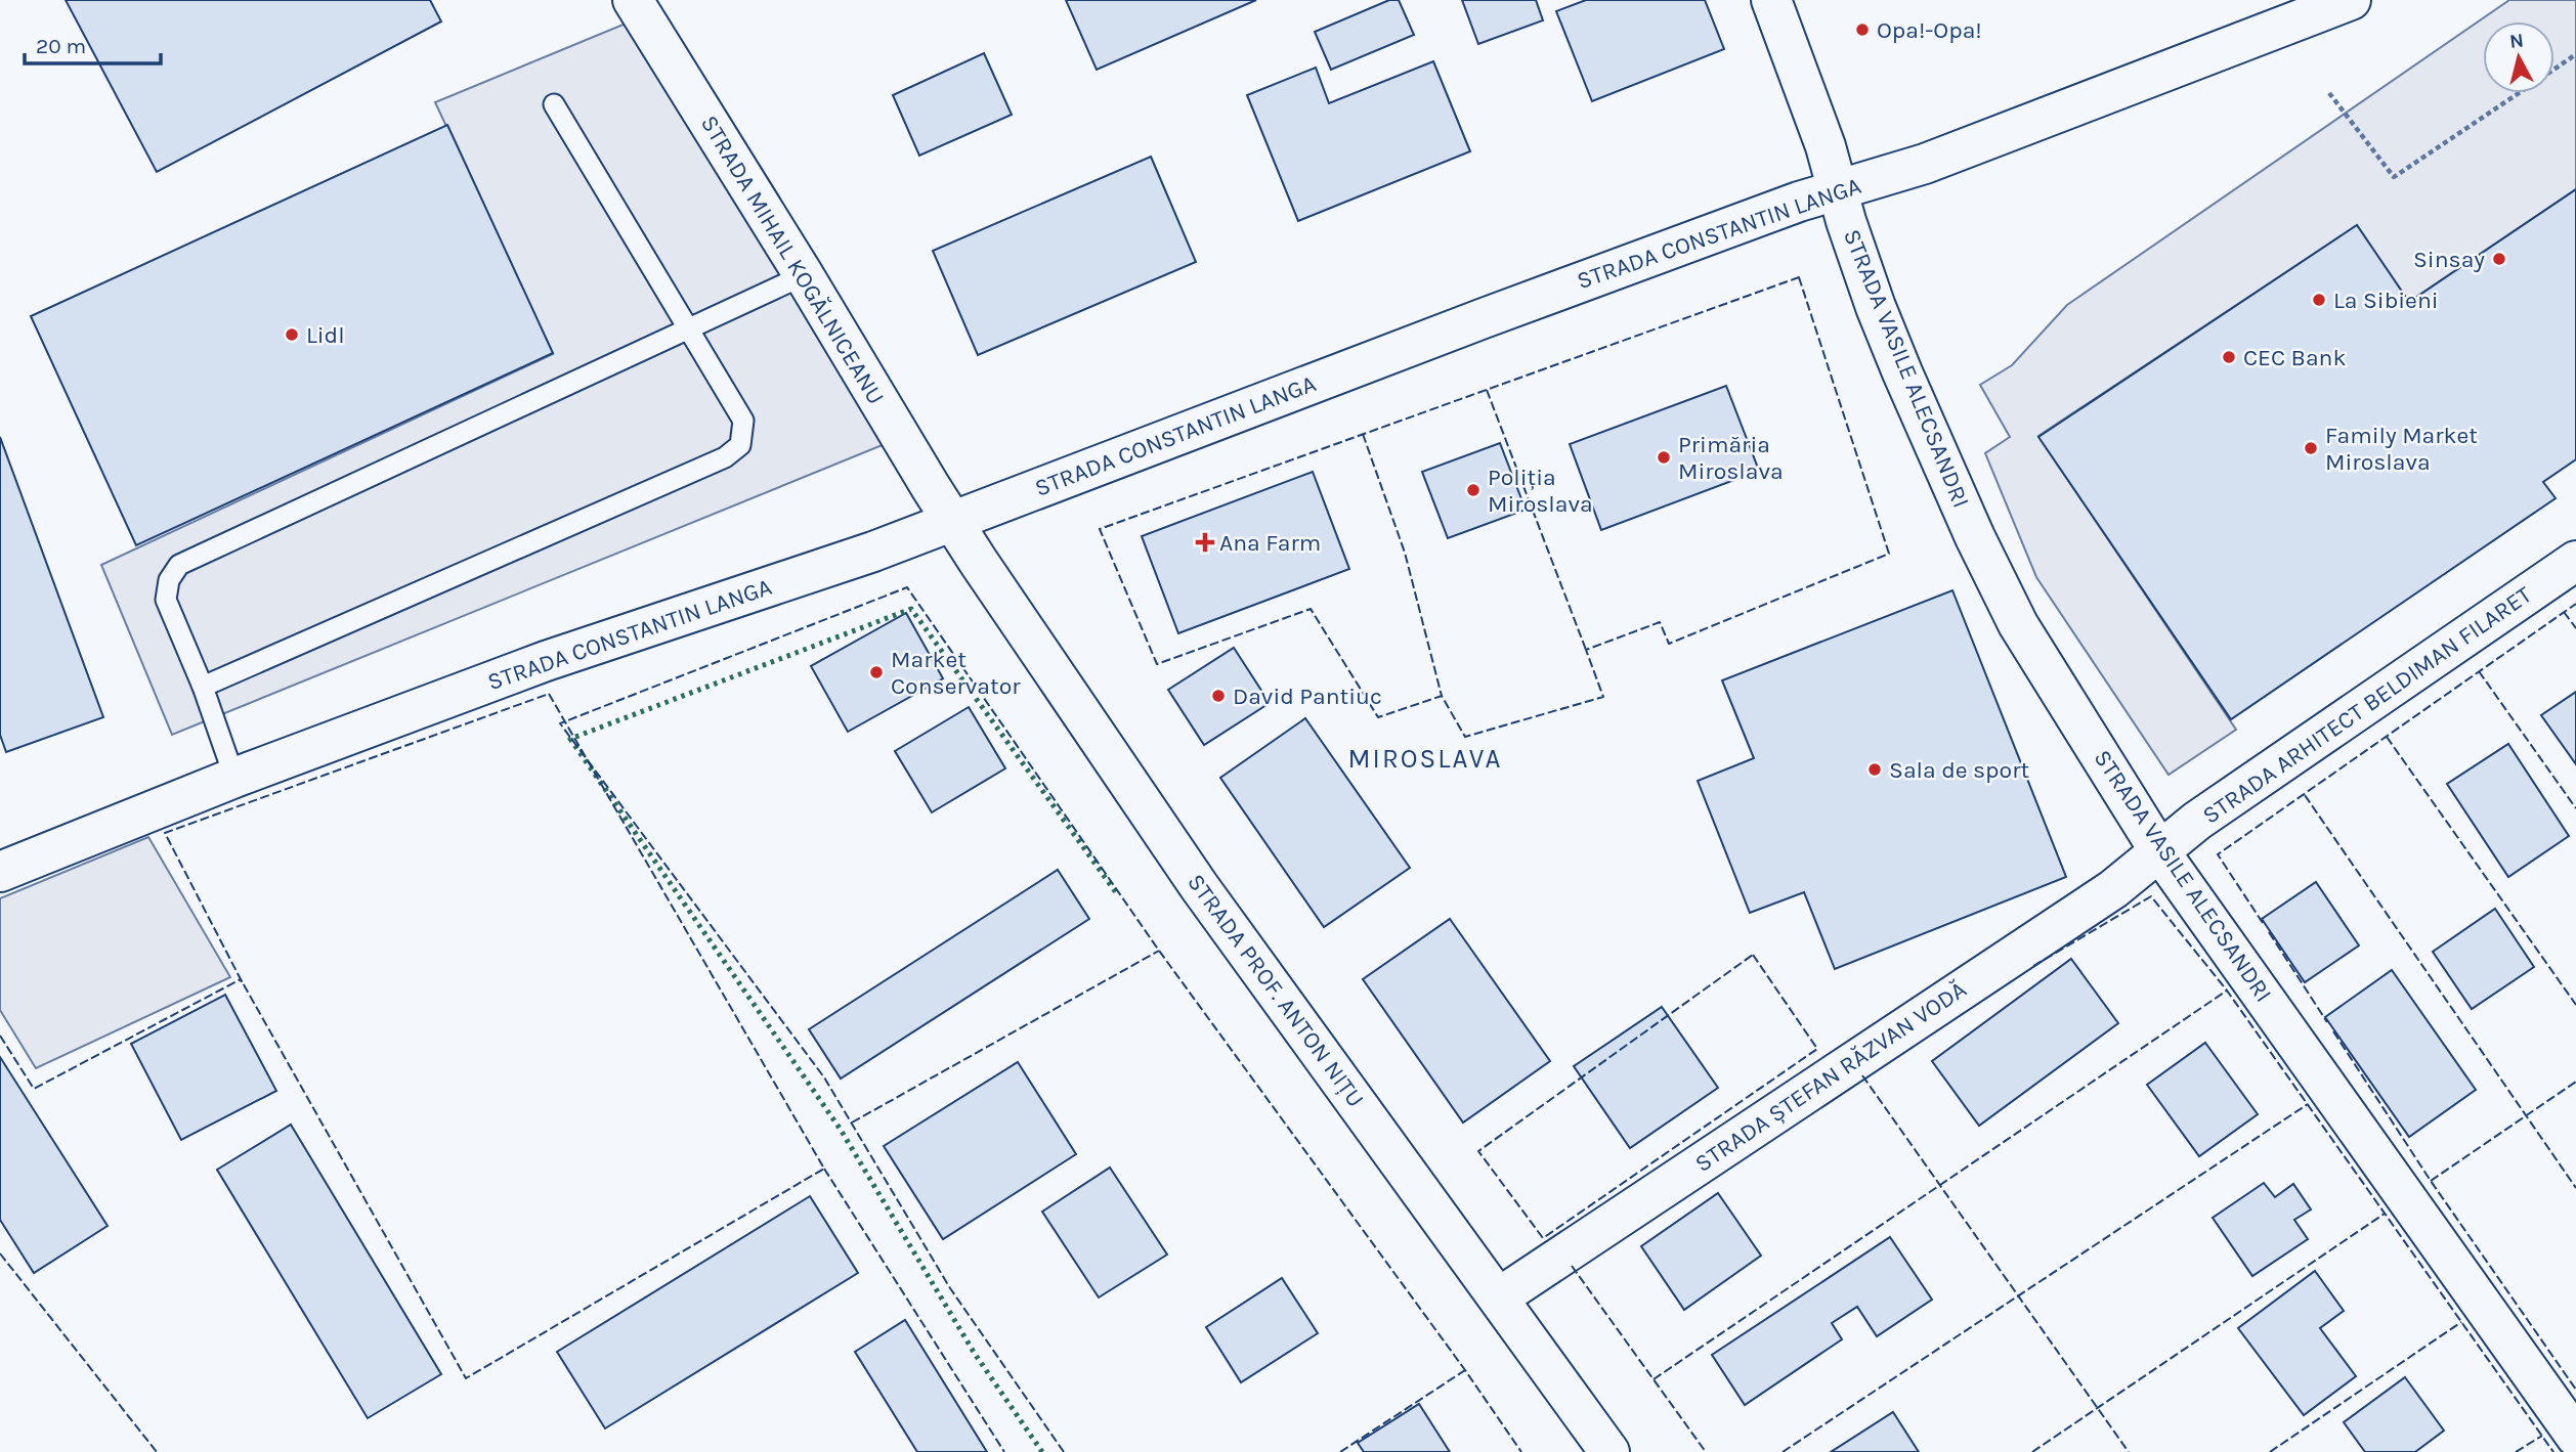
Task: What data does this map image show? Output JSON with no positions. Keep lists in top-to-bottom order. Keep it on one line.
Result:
{"streets":{"street":["STRADA CONSTANTIN LANGA","STRADA MIHAIL KOGĂLNICEANU","STRADA VASILE ALECSANDRI","STRADA ARHITECT BELDIMAN FILARET","STRADA PROF. ANTON NIȚU","STRADA ȘTEFAN RĂZVAN VODĂ"]},"crossings":[["STRADA CONSTANTIN LANGA","STRADA MIHAIL KOGĂLNICEANU"],["STRADA CONSTANTIN LANGA","STRADA VASILE ALECSANDRI"],["STRADA CONSTANTIN LANGA","STRADA PROF. ANTON NIȚU"],["STRADA MIHAIL KOGĂLNICEANU","STRADA PROF. ANTON NIȚU"],["STRADA VASILE ALECSANDRI","STRADA ARHITECT BELDIMAN FILARET"],["STRADA VASILE ALECSANDRI","STRADA ȘTEFAN RĂZVAN VODĂ"],["STRADA ARHITECT BELDIMAN FILARET","STRADA ȘTEFAN RĂZVAN VODĂ"],["STRADA PROF. ANTON NIȚU","STRADA ȘTEFAN RĂZVAN VODĂ"]],"districts":["MIROSLAVA"],"places":{"other":["Opa!-Opa!","Sinsay","La Sibieni","Lidl","CEC Bank","Family Market Miroslava","Primăria Miroslava","Poliția Miroslava","Market Conservator","David Pantiuc","Sala de sport"],"health":["Ana Farm"]},"scale_bar":"20 m","north":"top"}
